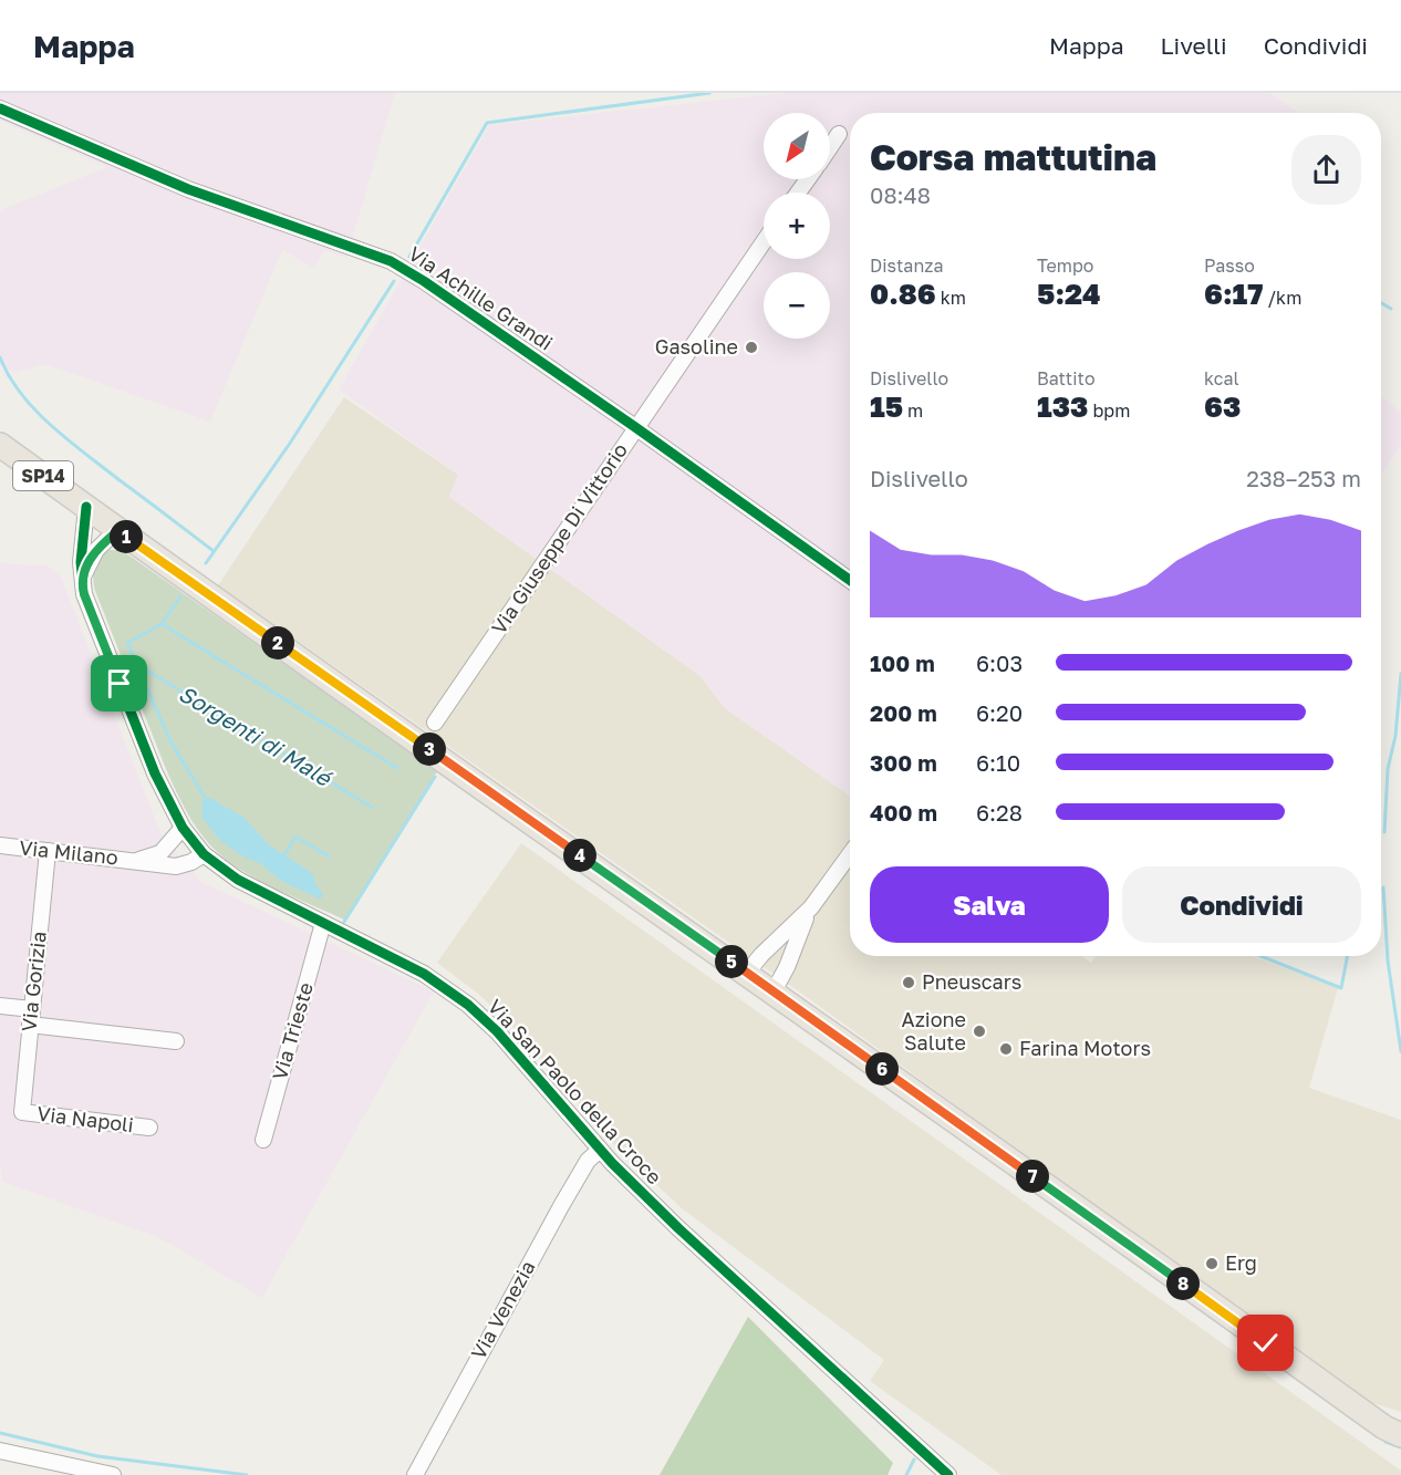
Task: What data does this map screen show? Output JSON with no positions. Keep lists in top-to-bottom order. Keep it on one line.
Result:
{"streets":{"main road":["SP14"],"street":["Via Achille Grandi","Via Giuseppe Di Vittorio","Via Milano","Via Gorizia","Via Trieste","Via San Paolo della Croce","Via Napoli","Via Venezia"]},"crossings":[["Via Achille Grandi","Via Giuseppe Di Vittorio"],["SP14","Via San Paolo della Croce"],["Via Milano","Via Gorizia"],["Via Milano","Via San Paolo della Croce"],["Via Gorizia","Via Napoli"],["Via Trieste","Via San Paolo della Croce"],["Via San Paolo della Croce","Via Venezia"]],"water":["Sorgenti di Malé"],"places":["Gasoline","Pneuscars","Azione Salute","Farina Motors","Erg"],"north":"bottom left","page":{"header":"Mappa","nav":["Mappa","Livelli","Condividi"],"map_buttons":["+","−"],"heading":["Corsa mattutina","08:48"],"stats":[["Distanza","0.86 km"],["Tempo","5:24"],["Passo","6:17 /km"],["Dislivello","15 m"],["Battito","133 bpm"],["kcal","63"]],"chart":["Dislivello","238–253 m"],"pins":["1","2","3","4","5","6","7","8"],"list":[{"name":"100 m","note":"6:03"},{"name":"200 m","note":"6:20"},{"name":"300 m","note":"6:10"},{"name":"400 m","note":"6:28"}],"buttons":["Salva","Condividi"]}}
